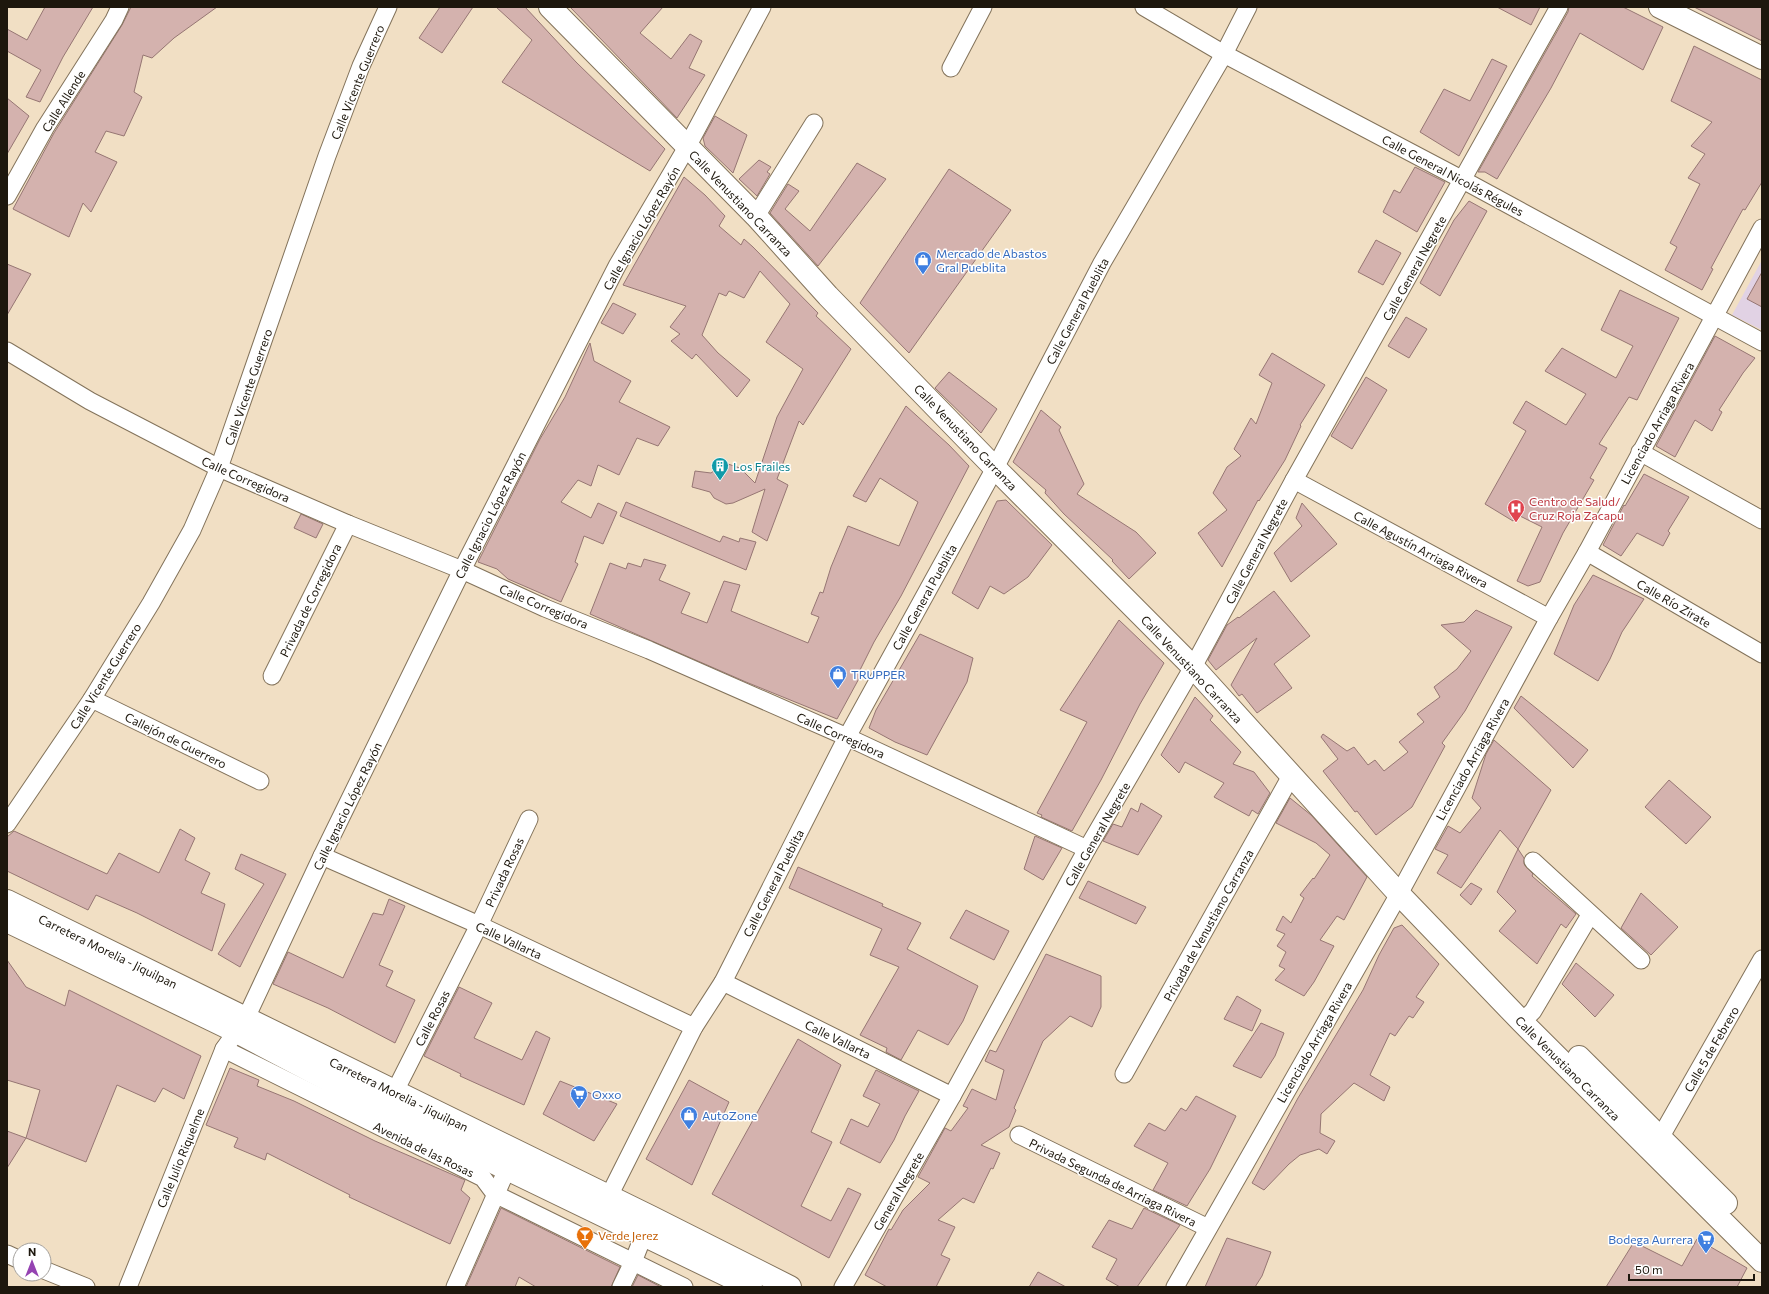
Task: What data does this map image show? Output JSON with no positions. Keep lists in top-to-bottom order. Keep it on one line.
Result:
{"streets":{"street":["Calle Vicente Guerrero","Calle Allende","Calle General Nicolás Régules","Calle Venustiano Carranza","Calle Ignacio López Rayón","Calle General Negrete","Calle General Pueblita","Licenciado Arriaga Rivera","Calle Corregidora","Calle Agustín Arriaga Rivera","Privada de Corregidora","Calle Río Zirate","Callejón de Guerrero","Privada Rosas","Privada de Venustiano Carranza","Calle Vallarta","Carretera Morelia - Jiquilpan","Calle Rosas","Calle 5 de Febrero","Avenida de las Rosas","Calle Julio Riquelme","Privada Segunda de Arriaga Rivera","General Negrete"]},"crossings":[["Calle Vicente Guerrero","Calle Corregidora"],["Calle Vicente Guerrero","Callejón de Guerrero"],["Calle General Nicolás Régules","Calle General Negrete"],["Calle General Nicolás Régules","Calle General Pueblita"],["Calle General Nicolás Régules","Licenciado Arriaga Rivera"],["Calle Venustiano Carranza","Calle Ignacio López Rayón"],["Calle Venustiano Carranza","Calle General Negrete"],["Calle Venustiano Carranza","Calle General Pueblita"],["Calle Venustiano Carranza","Licenciado Arriaga Rivera"],["Calle Venustiano Carranza","Privada de Venustiano Carranza"],["Calle Venustiano Carranza","Calle 5 de Febrero"],["Calle Ignacio López Rayón","Calle Corregidora"],["Calle Ignacio López Rayón","Calle Vallarta"],["Calle Ignacio López Rayón","Carretera Morelia - Jiquilpan"],["Calle Ignacio López Rayón","Avenida de las Rosas"],["Calle Ignacio López Rayón","Calle Julio Riquelme"],["Calle General Negrete","Calle Corregidora"],["Calle General Negrete","Calle Agustín Arriaga Rivera"],["Calle General Negrete","Calle Vallarta"],["Calle General Negrete","General Negrete"],["Calle General Pueblita","Calle Corregidora"],["Calle General Pueblita","Calle Vallarta"],["Calle General Pueblita","Carretera Morelia - Jiquilpan"],["Licenciado Arriaga Rivera","Calle Agustín Arriaga Rivera"],["Licenciado Arriaga Rivera","Calle Río Zirate"],["Licenciado Arriaga Rivera","Privada Segunda de Arriaga Rivera"],["Calle Corregidora","Privada de Corregidora"],["Privada Rosas","Calle Vallarta"],["Privada Rosas","Calle Rosas"],["Calle Vallarta","Calle Rosas"],["Calle Vallarta","General Negrete"],["Carretera Morelia - Jiquilpan","Calle Rosas"],["Carretera Morelia - Jiquilpan","Avenida de las Rosas"],["Carretera Morelia - Jiquilpan","Calle Julio Riquelme"],["Avenida de las Rosas","Calle Julio Riquelme"]],"places":{"shop":["Mercado de Abastos Gral Pueblita","TRUPPER","AutoZone"],"building":["Los Frailes"],"hospital":["Centro de Salud/ Cruz Roja Zacapu"],"supermarket":["Oxxo","Bodega Aurrera"],"bar":["Verde Jerez"]},"scale_bar":"50 m","north":"top"}
